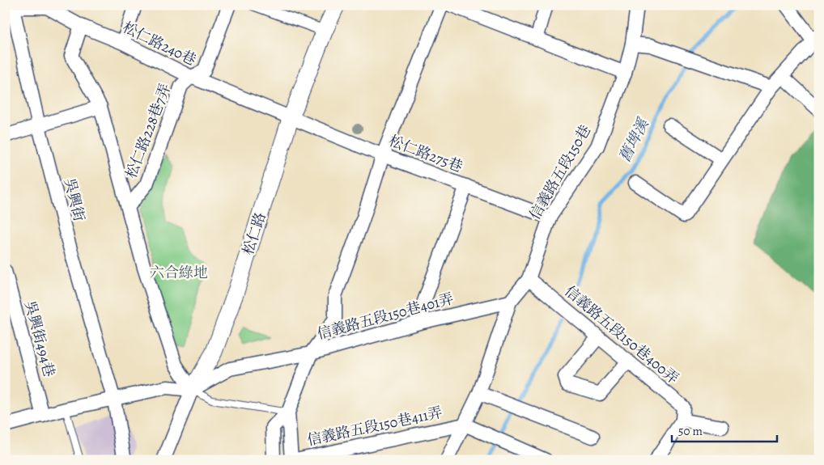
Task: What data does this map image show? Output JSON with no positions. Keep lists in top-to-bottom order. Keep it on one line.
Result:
{"streets":{"street":["松仁路240巷","松仁路228巷7弄","松仁路275巷","信義路五段150巷","吳興街","松仁路","信義路五段150巷401弄","信義路五段150巷400弄","吳興街494巷","信義路五段150巷411弄"]},"crossings":[["松仁路240巷","松仁路228巷7弄"],["松仁路240巷","松仁路275巷"],["松仁路240巷","吳興街"],["松仁路240巷","松仁路"],["松仁路275巷","信義路五段150巷"],["松仁路275巷","松仁路"],["松仁路275巷","信義路五段150巷401弄"],["信義路五段150巷","信義路五段150巷401弄"],["信義路五段150巷","信義路五段150巷400弄"],["信義路五段150巷","信義路五段150巷411弄"]],"water":["舊埤溪"],"parks":["六合綠地"],"scale_bar":"50 m"}
